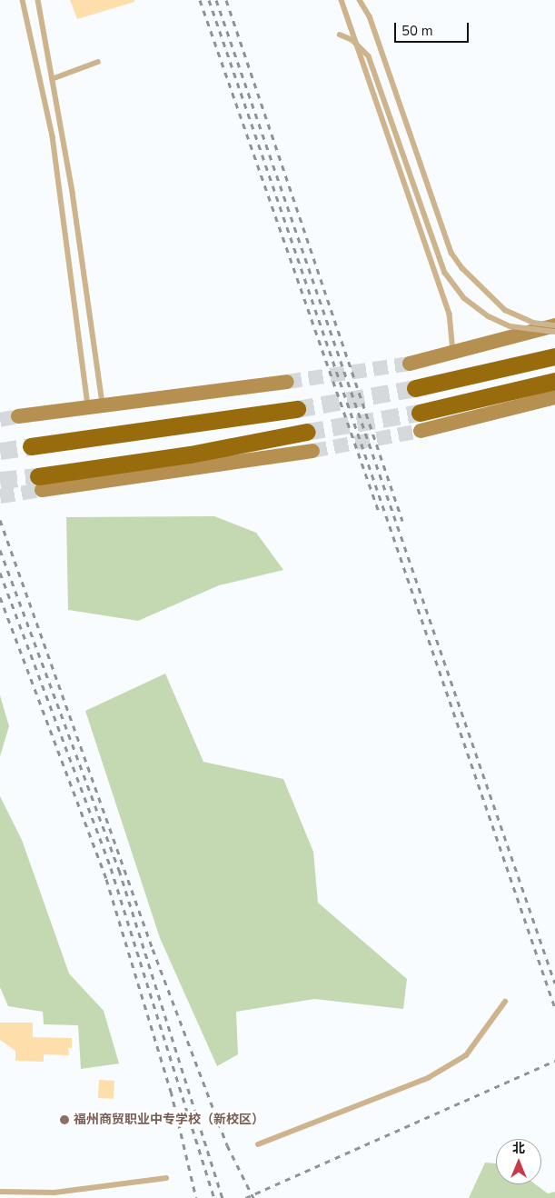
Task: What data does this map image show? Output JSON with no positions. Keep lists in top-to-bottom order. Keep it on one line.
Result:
{"places":["福州商贸职业中专学校（新校区）"],"scale_bar":"50 m","north":"top"}
